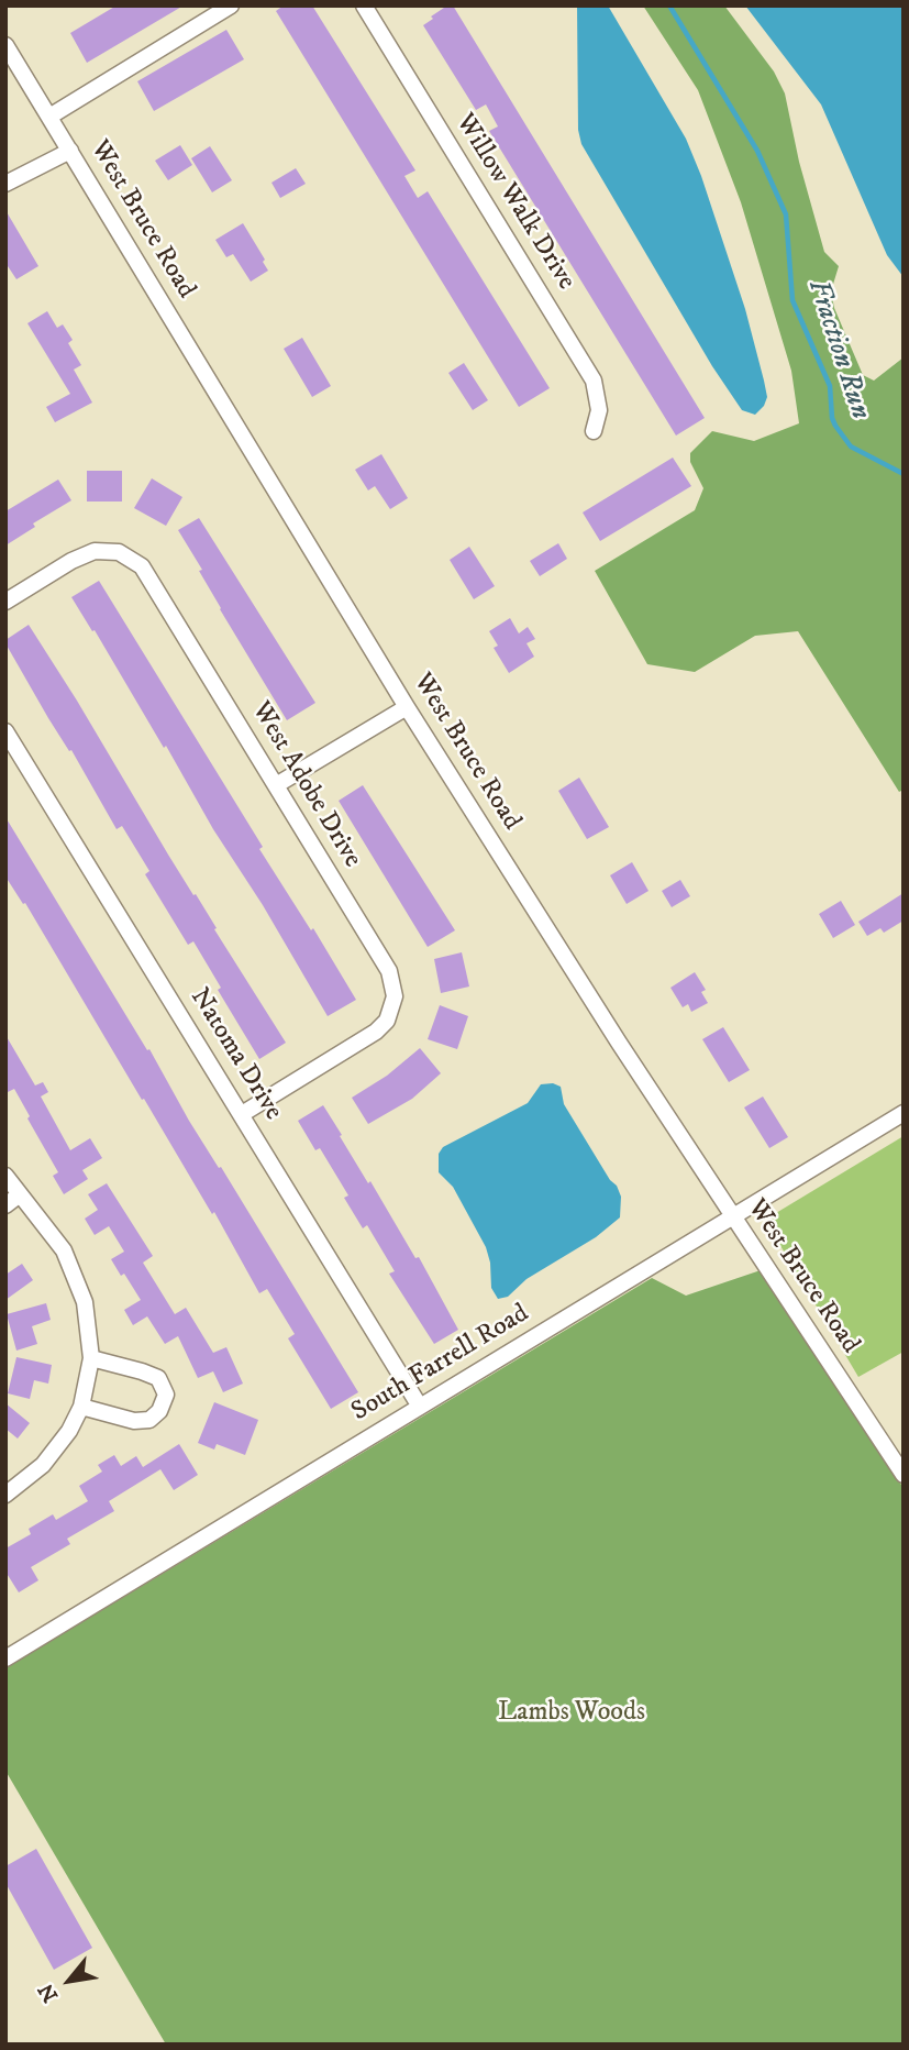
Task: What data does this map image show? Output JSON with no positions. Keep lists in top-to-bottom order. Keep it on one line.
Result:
{"streets":{"street":["Willow Walk Drive","West Bruce Road","West Adobe Drive","Natoma Drive","South Farrell Road"]},"crossings":[["West Bruce Road","South Farrell Road"],["West Adobe Drive","Natoma Drive"],["Natoma Drive","South Farrell Road"]],"water":["Fraction Run"],"parks":["Lambs Woods"],"north":"bottom left"}
